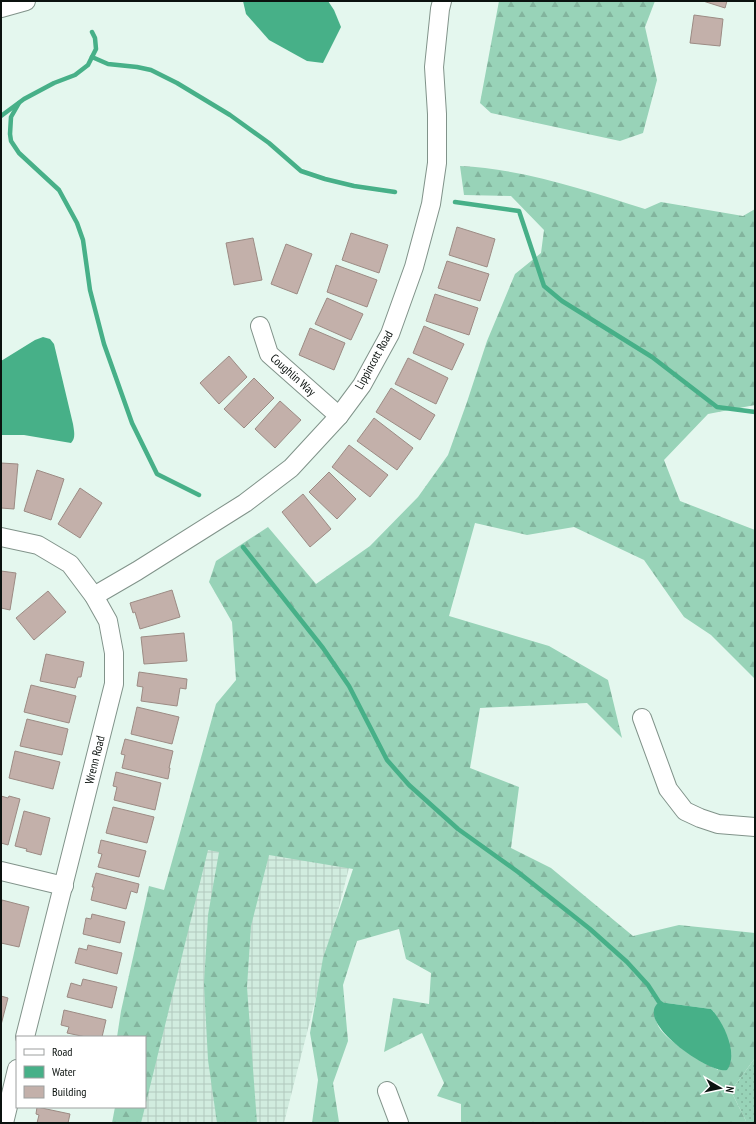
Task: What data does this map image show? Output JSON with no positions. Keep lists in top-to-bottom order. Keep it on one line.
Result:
{"streets":{"street":["Lippincott Road","Coughlin Way","Wrenn Road"]},"crossings":[["Lippincott Road","Coughlin Way"],["Lippincott Road","Wrenn Road"]],"legend":["Road","Water","Building"],"north":"right"}
